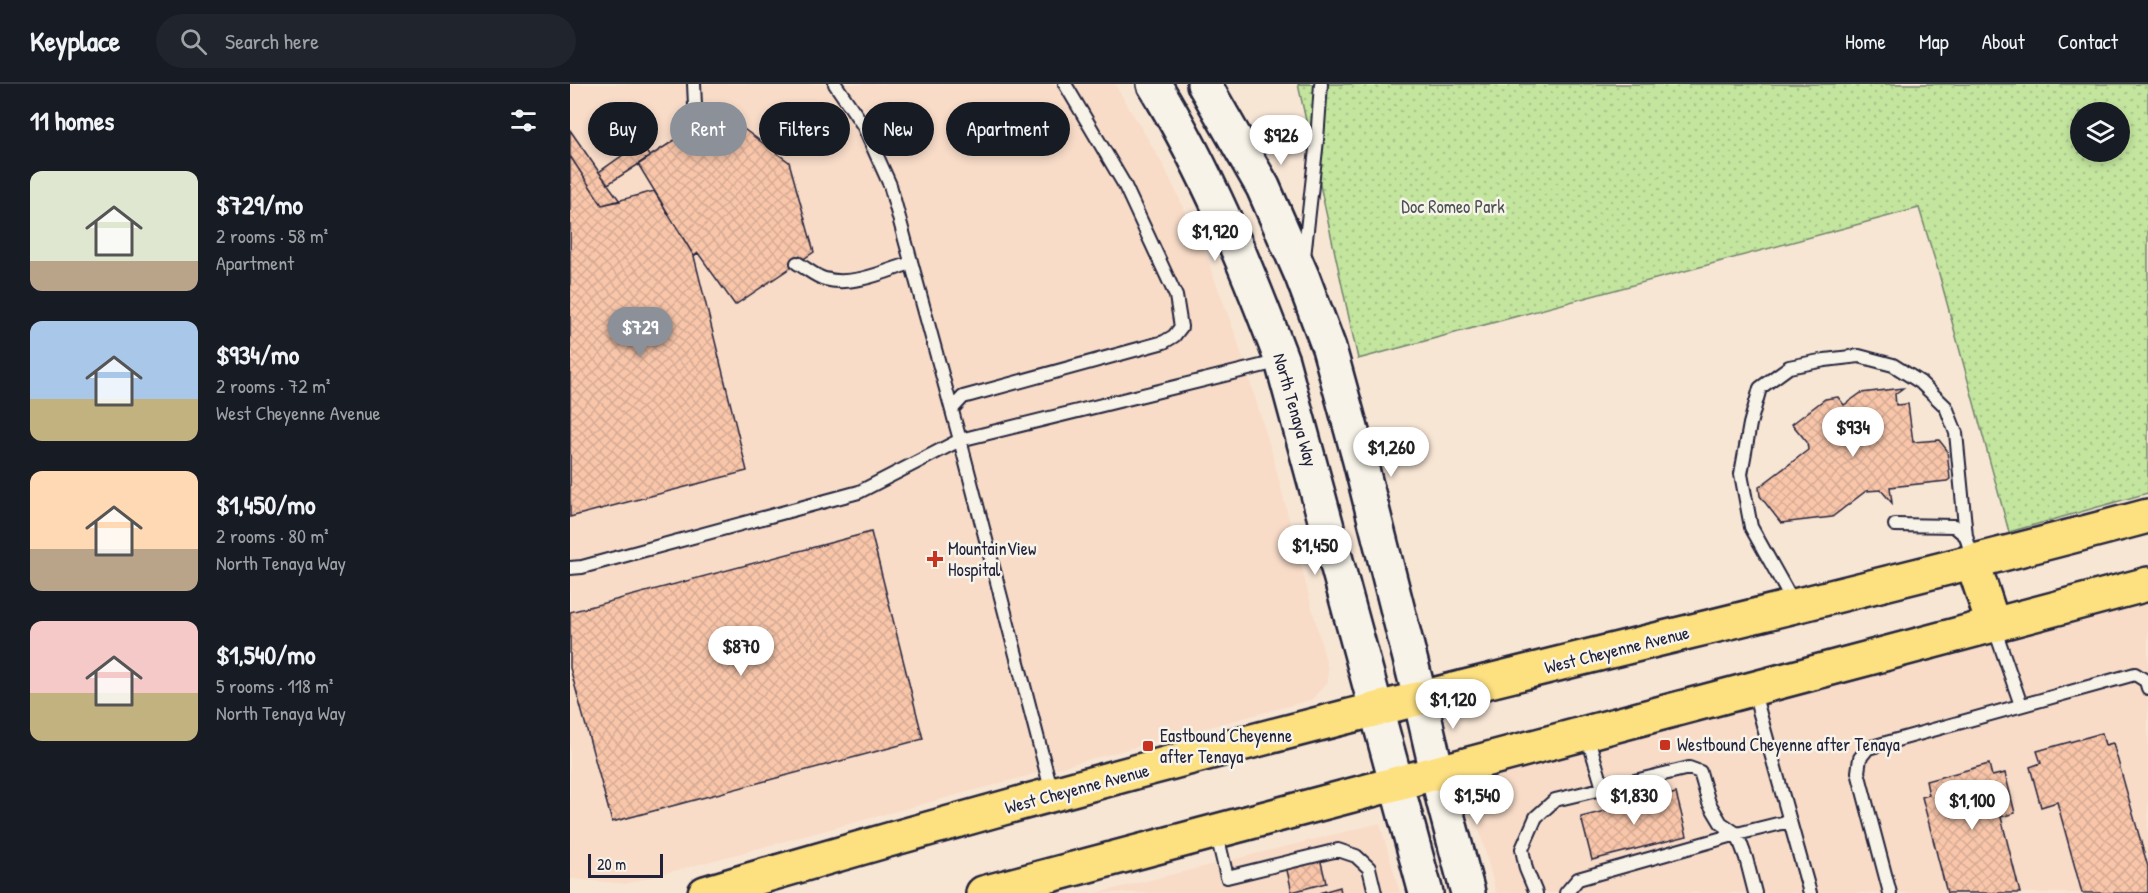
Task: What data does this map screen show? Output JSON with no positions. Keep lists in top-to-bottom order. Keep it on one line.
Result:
{"streets":{"main road":["North Tenaya Way","West Cheyenne Avenue"]},"crossings":[["North Tenaya Way","West Cheyenne Avenue"]],"parks":["Doc Romeo Park"],"places":{"health":["MountainView Hospital"],"transit":["Westbound Cheyenne after Tenaya","Eastbound Cheyenne after Tenaya"]},"scale_bar":"20 m","page":{"header":"Keyplace","search":"Search here","nav":["Home","Map","About","Contact"],"heading":"11 homes","chip":["Buy","Rent","Filters","New","Apartment"],"price":["$926","$1,920","$729","$934","$1,260","$1,450","$870","$1,120","$1,540","$1,830","$1,100"],"list":[{"name":"$729/mo","note":"2 rooms · 58 m² · Apartment"},{"name":"$934/mo","note":"2 rooms · 72 m² · West Cheyenne Avenue"},{"name":"$1,450/mo","note":"2 rooms · 80 m² · North Tenaya Way"},{"name":"$1,540/mo","note":"5 rooms · 118 m² · North Tenaya Way"}],"scale":"20 m"}}
